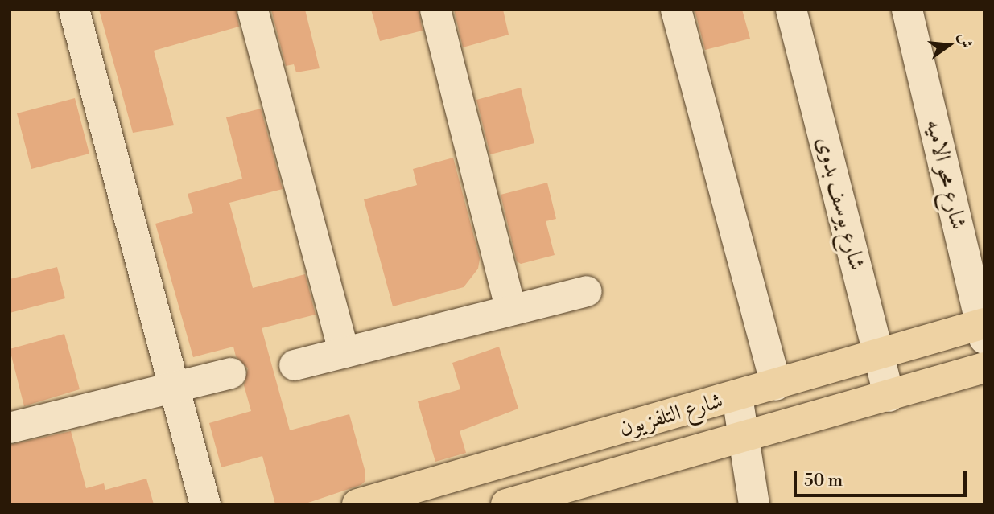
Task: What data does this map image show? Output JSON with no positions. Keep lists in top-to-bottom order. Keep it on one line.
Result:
{"streets":{"main road":["شارع التلفزيون"],"street":["شارع محو الاميه","شارع يوسف بدوى"]},"crossings":[["شارع محو الاميه","شارع التلفزيون"],["شارع يوسف بدوى","شارع التلفزيون"]],"scale_bar":"50 m","north":"right"}
